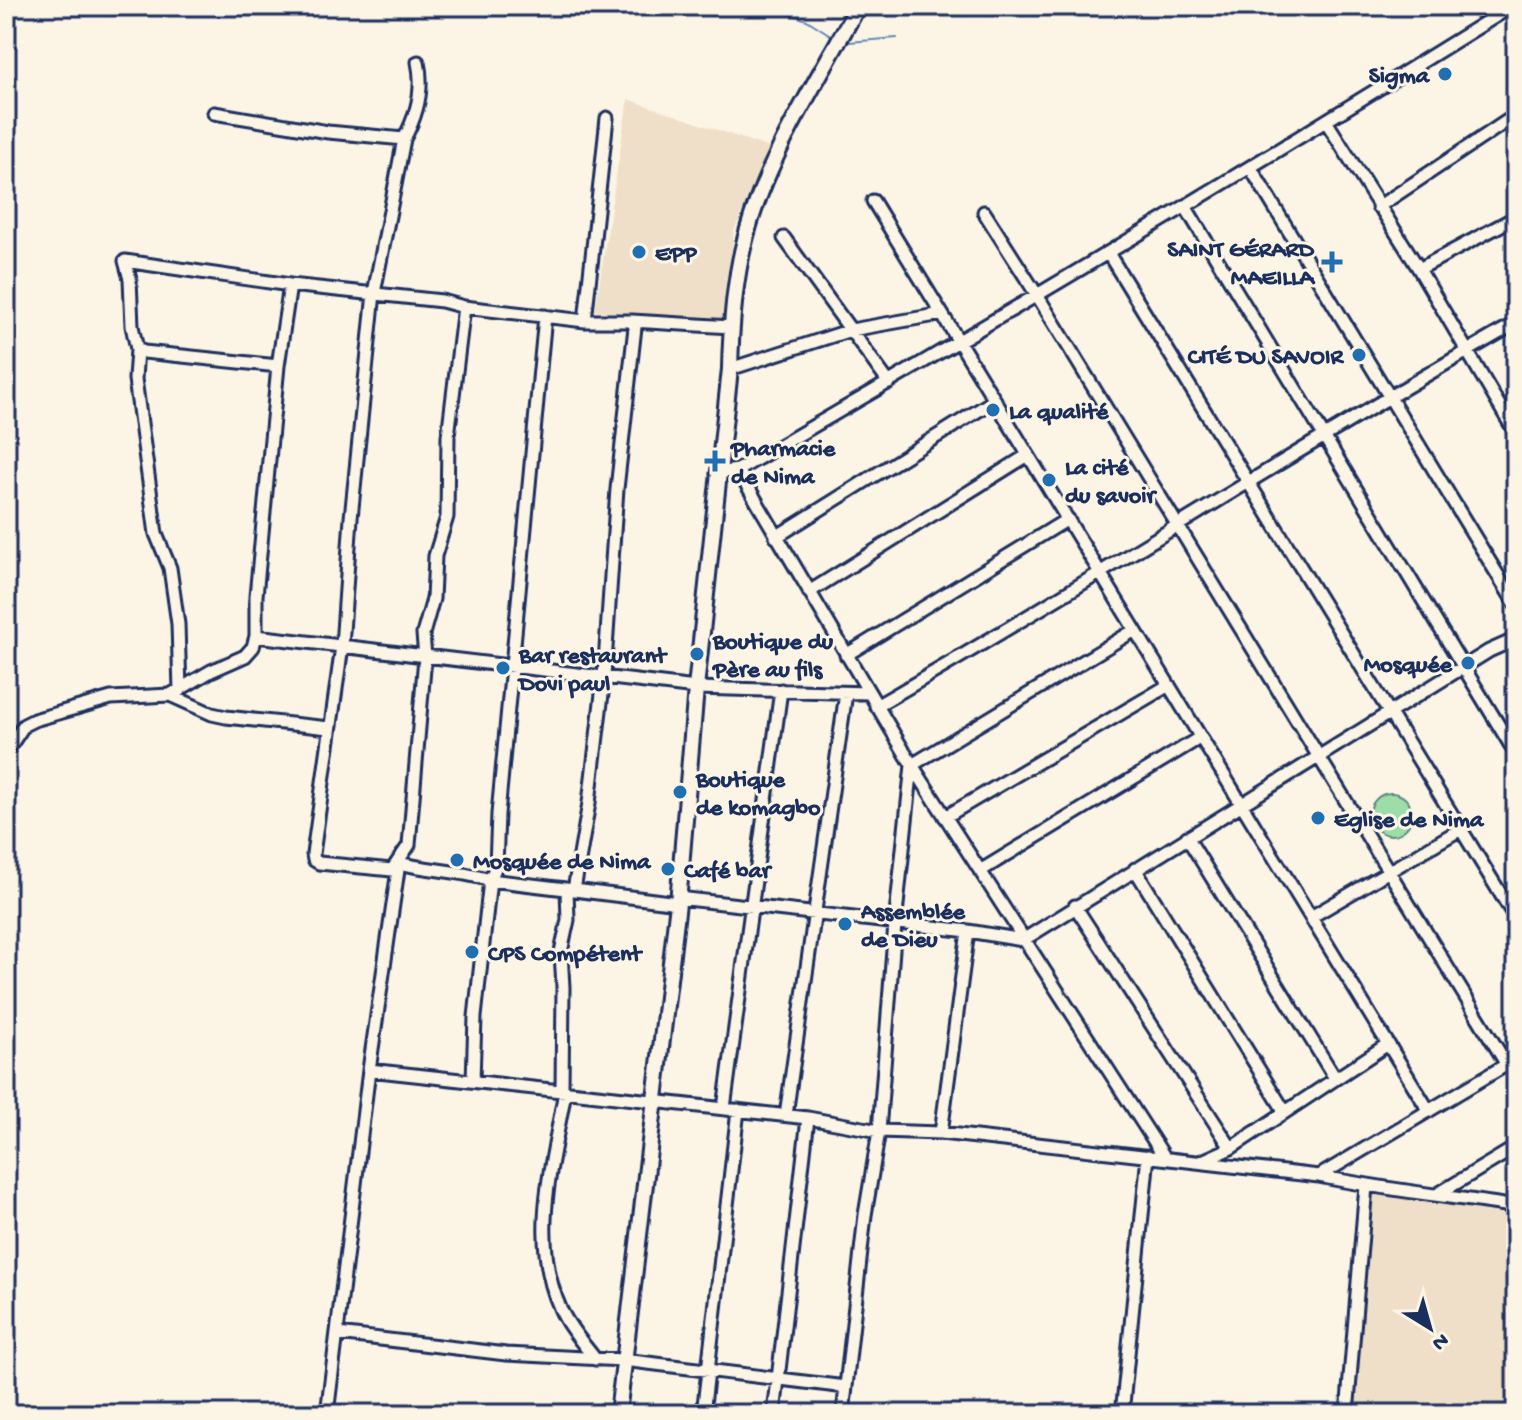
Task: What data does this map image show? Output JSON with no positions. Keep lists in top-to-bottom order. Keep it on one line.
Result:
{"places":{"other":["Sigma","EPP","CITÉ DU SAVOIR","La qualité","La cité du savoir","Boutique du Père au fils","Mosquée","Bar restaurant Dovi paul","Boutique de komagbo","Eglise de Nima","Mosquée de Nima","Café bar","Assemblée de Dieu","CPS Compétent"],"health":["SAINT GÉRARD MAEILLA","Pharmacie de Nima"]},"north":"bottom right"}
